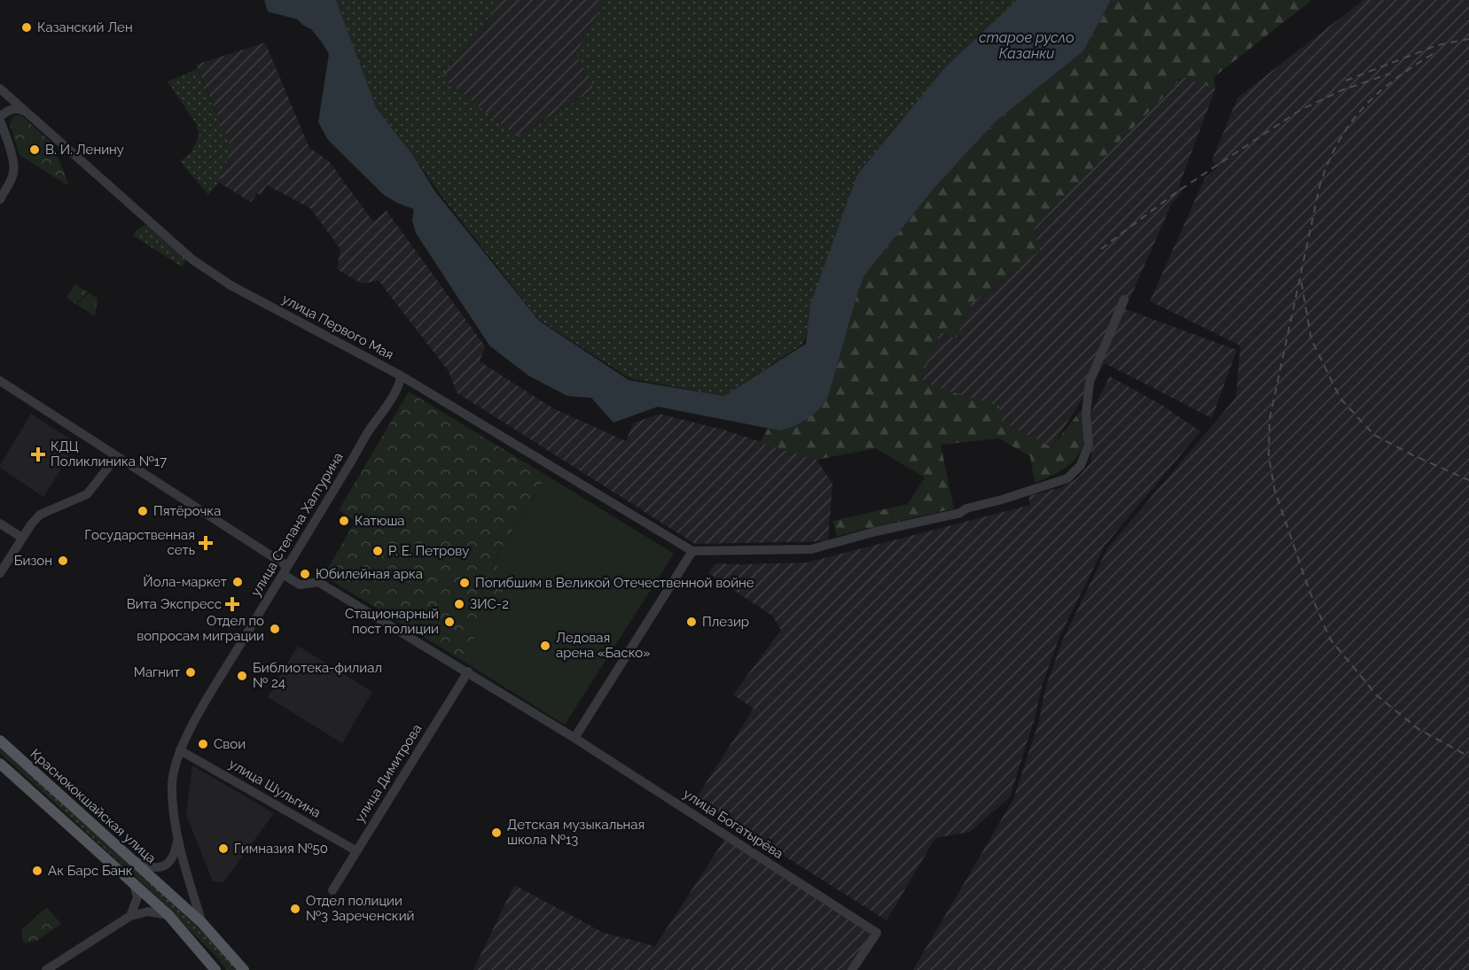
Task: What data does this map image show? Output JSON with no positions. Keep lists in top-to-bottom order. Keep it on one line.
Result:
{"streets":{"main road":["Краснококшайская улица"],"street":["улица Первого Мая","улица Степана Халтурина","улица Димитрова","улица Шульгина","улица Богатырёва"]},"crossings":[["улица Первого Мая","улица Степана Халтурина"],["улица Степана Халтурина","улица Шульгина"],["улица Степана Халтурина","Краснококшайская улица"],["улица Степана Халтурина","улица Богатырёва"],["улица Димитрова","улица Шульгина"],["улица Димитрова","улица Богатырёва"]],"water":["старое русло Казанки"],"places":{"other":["Казанский Лен","В. И. Ленину","Пятёрочка","Катюша","Р. Е. Петрову","Бизон","Юбилейная арка","Йола-маркет","Погибшим в Великой Отечественной войне","ЗИС-2","Стационарный пост полиции","Плезир","Отдел по вопросам миграции","Ледовая арена «Баско»","Магнит","Библиотека-филиал № 24","Свои","Детская музыкальная школа №13","Гимназия №50","Ак Барс Банк","Отдел полиции №3 Зареченский"],"health":["КДЦ Поликлиника №17","Государственная сеть","Вита Экспресс"]}}
